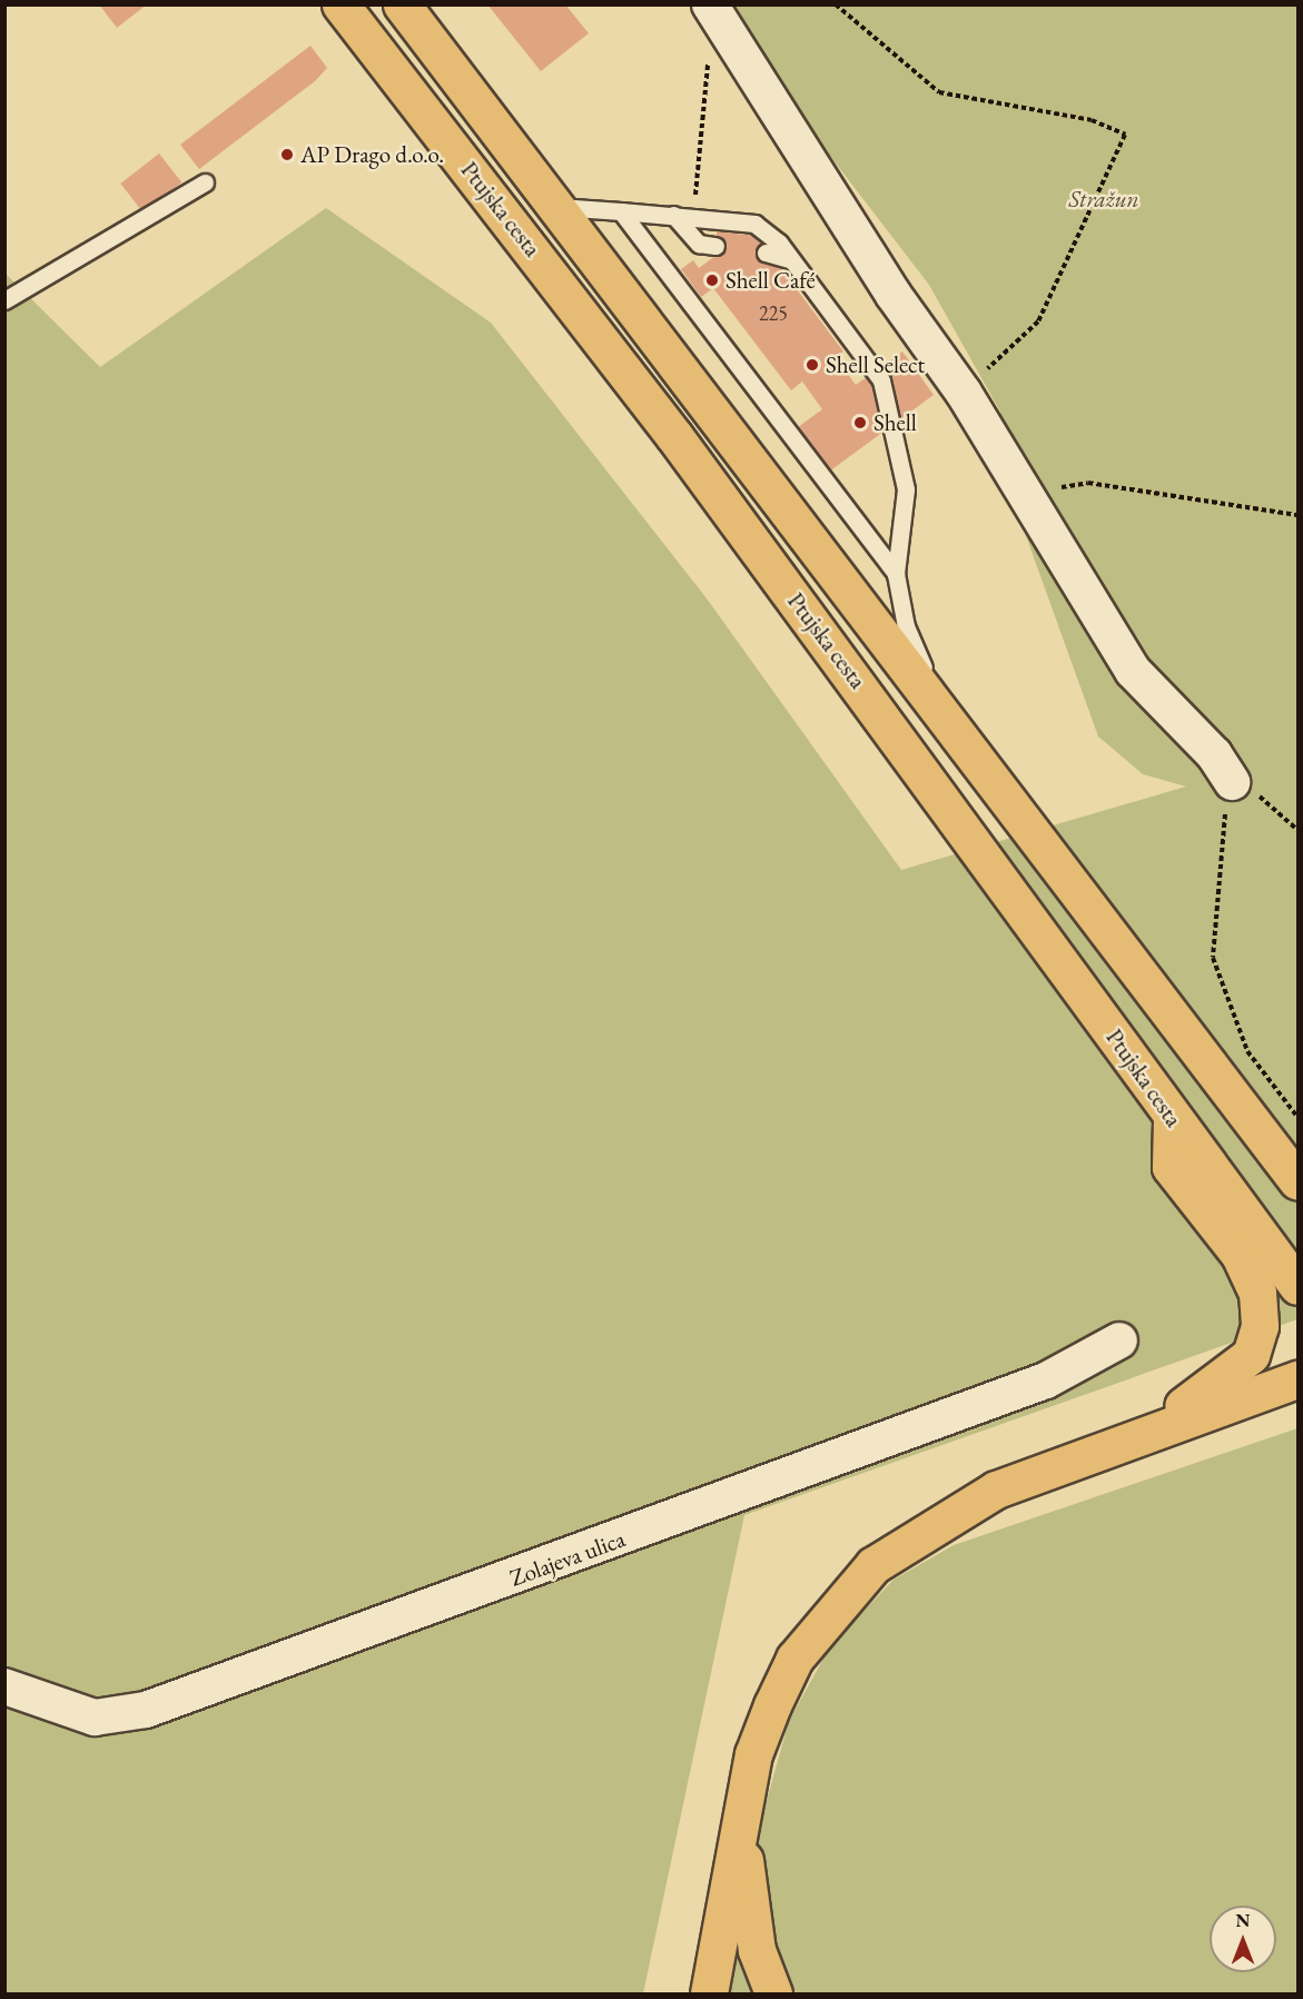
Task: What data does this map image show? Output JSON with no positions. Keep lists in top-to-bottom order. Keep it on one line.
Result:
{"streets":{"main road":["Ptujska cesta"],"street":["Zolajeva ulica"]},"parks":["Stražun"],"places":["AP Drago d.o.o.","Shell Café","Shell Select","Shell"],"house_numbers":["225"],"north":"top"}
